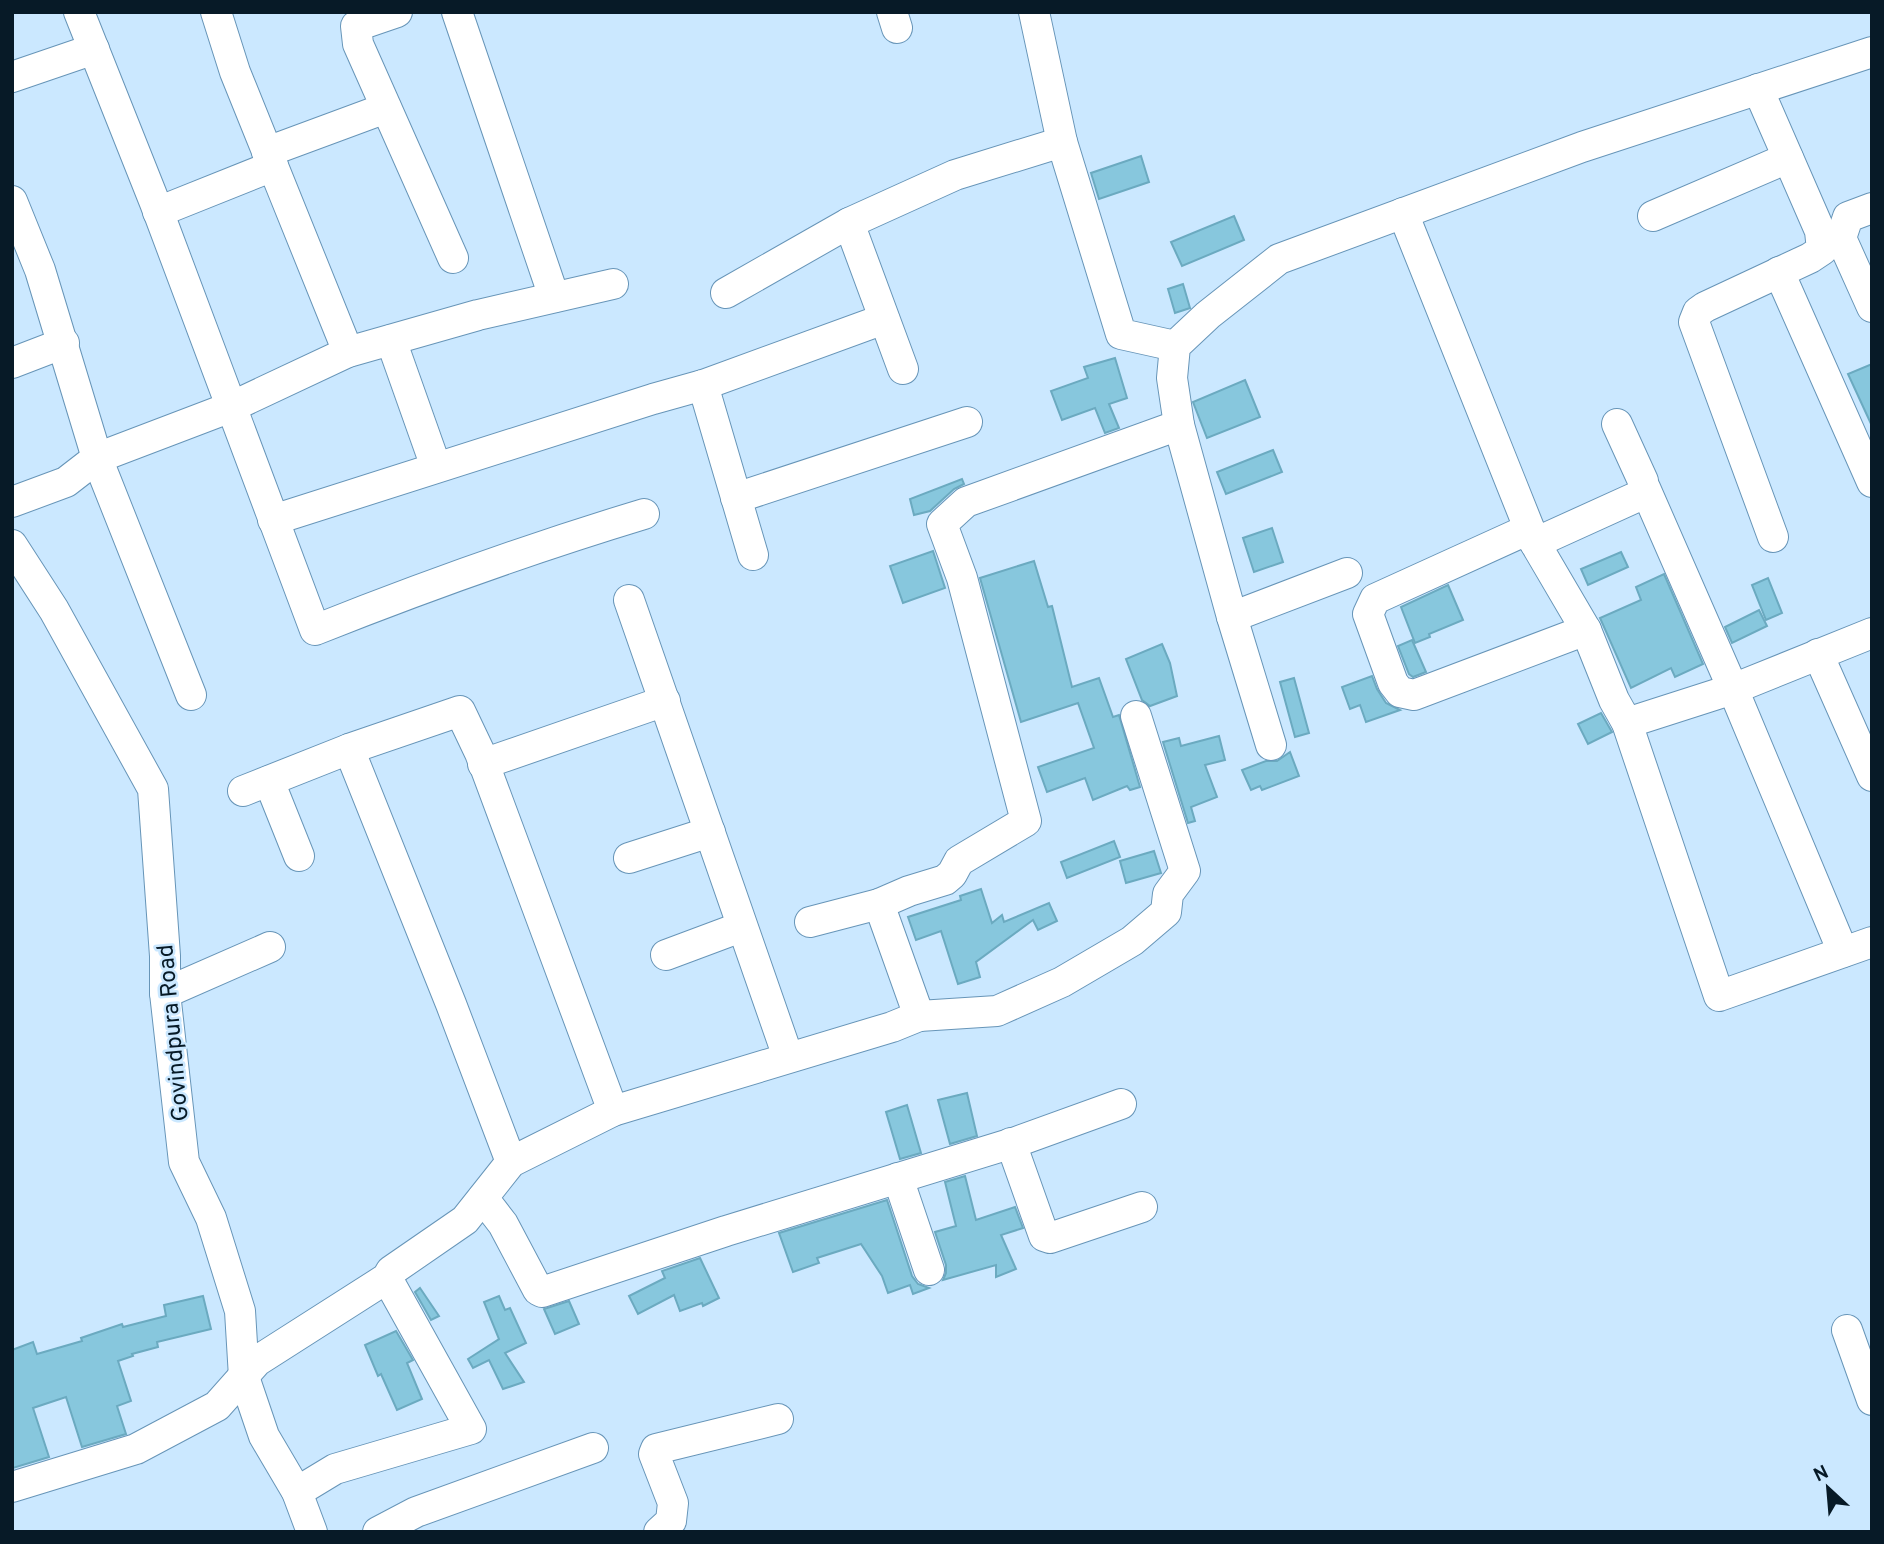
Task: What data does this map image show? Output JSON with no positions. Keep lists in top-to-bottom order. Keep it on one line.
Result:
{"streets":{"street":["Govindpura Road"]},"north":"top left"}
